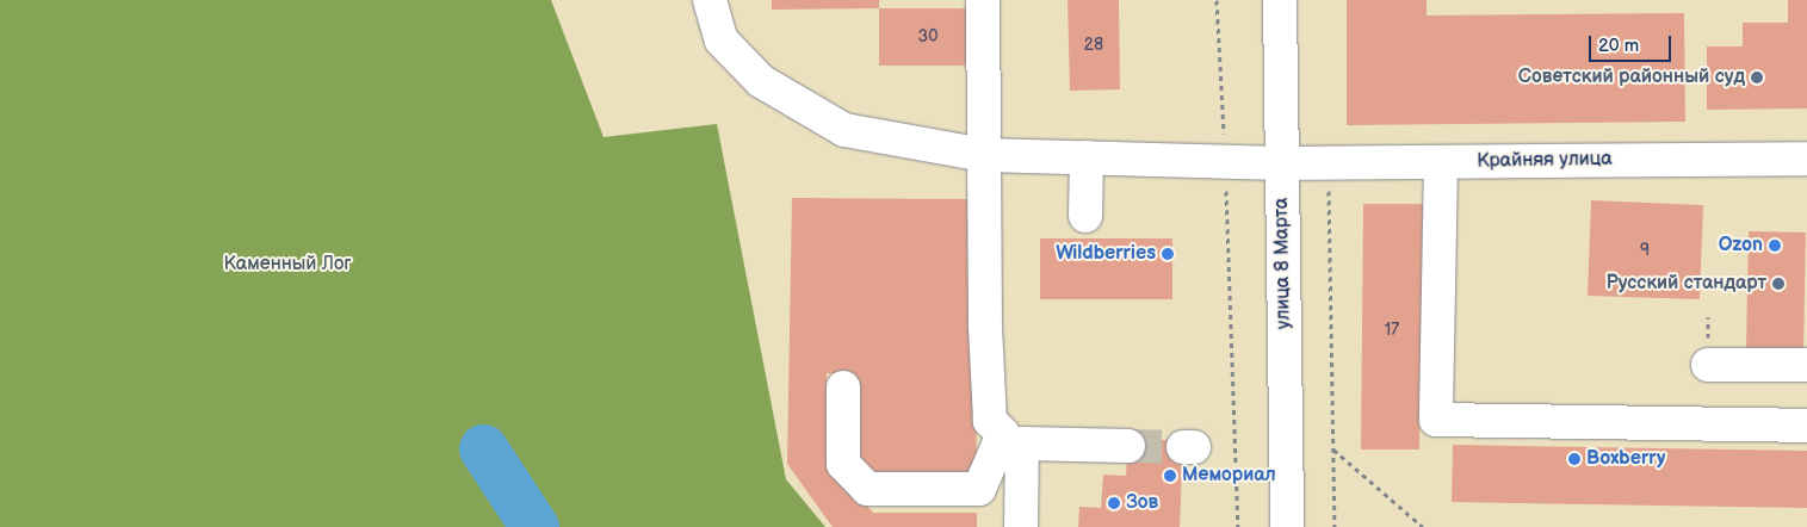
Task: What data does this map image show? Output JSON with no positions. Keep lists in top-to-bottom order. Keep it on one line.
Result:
{"streets":{"street":["Крайняя улица","улица 8 Марта"]},"crossings":[["Крайняя улица","улица 8 Марта"]],"parks":["Каменный Лог"],"places":["Советский районный суд","Ozon","Wildberries","Русский стандарт","Boxberry","Мемориал","Зов"],"house_numbers":["30","28","9","17"],"scale_bar":"20 m"}
